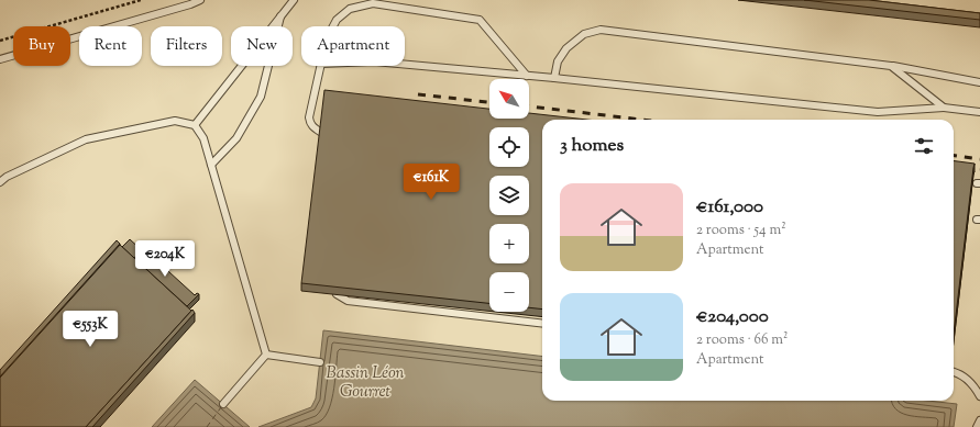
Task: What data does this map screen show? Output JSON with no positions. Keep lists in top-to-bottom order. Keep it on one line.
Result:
{"water":["Bassin Léon Gourret"],"north":"top left","page":{"chip":["Buy","Rent","Filters","New","Apartment"],"map_buttons":["+","−"],"heading":"3 homes","price":["€161K","€204K","€553K"],"list":[{"name":"€161,000","note":"2 rooms · 54 m² · Apartment"},{"name":"€204,000","note":"2 rooms · 66 m² · Apartment"}]}}
